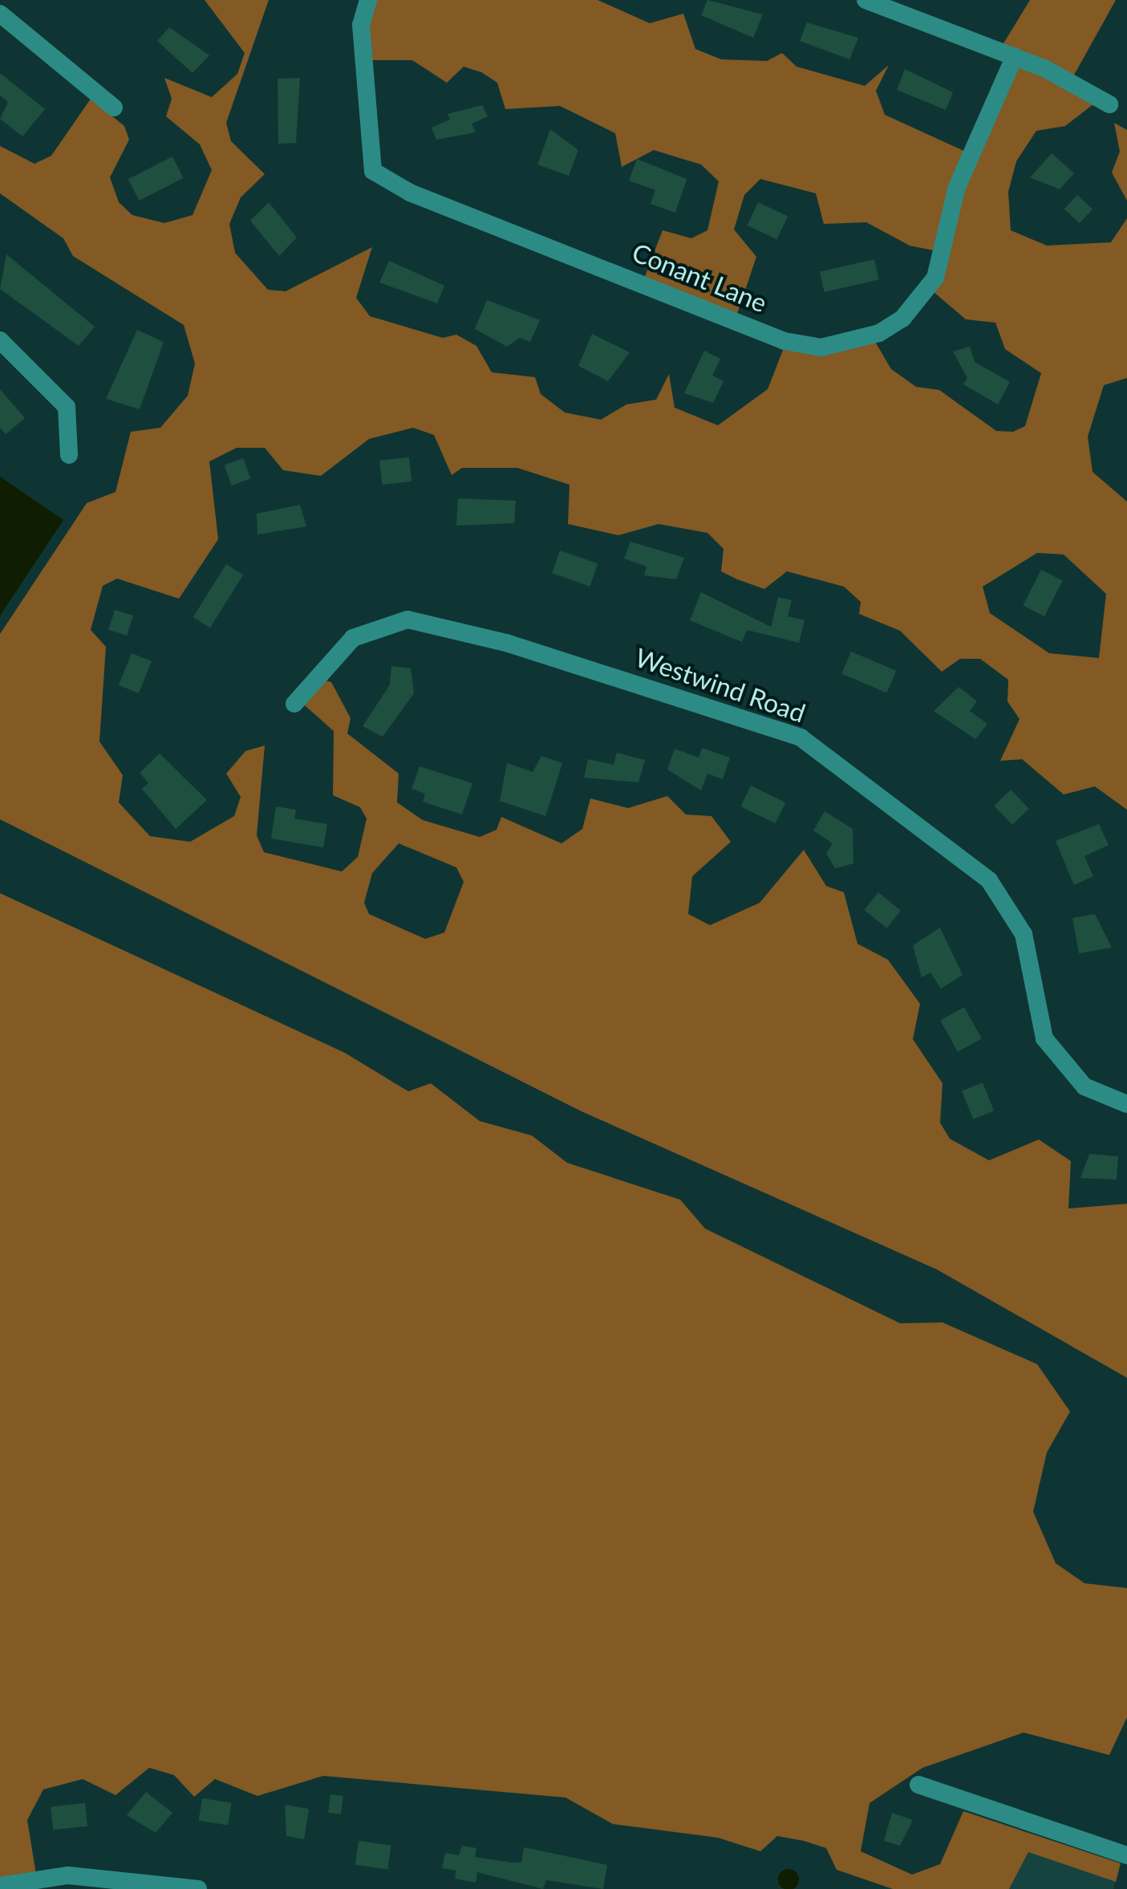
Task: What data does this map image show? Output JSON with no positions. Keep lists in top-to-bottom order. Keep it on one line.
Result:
{"streets":{"street":["Conant Lane","Westwind Road"]}}
